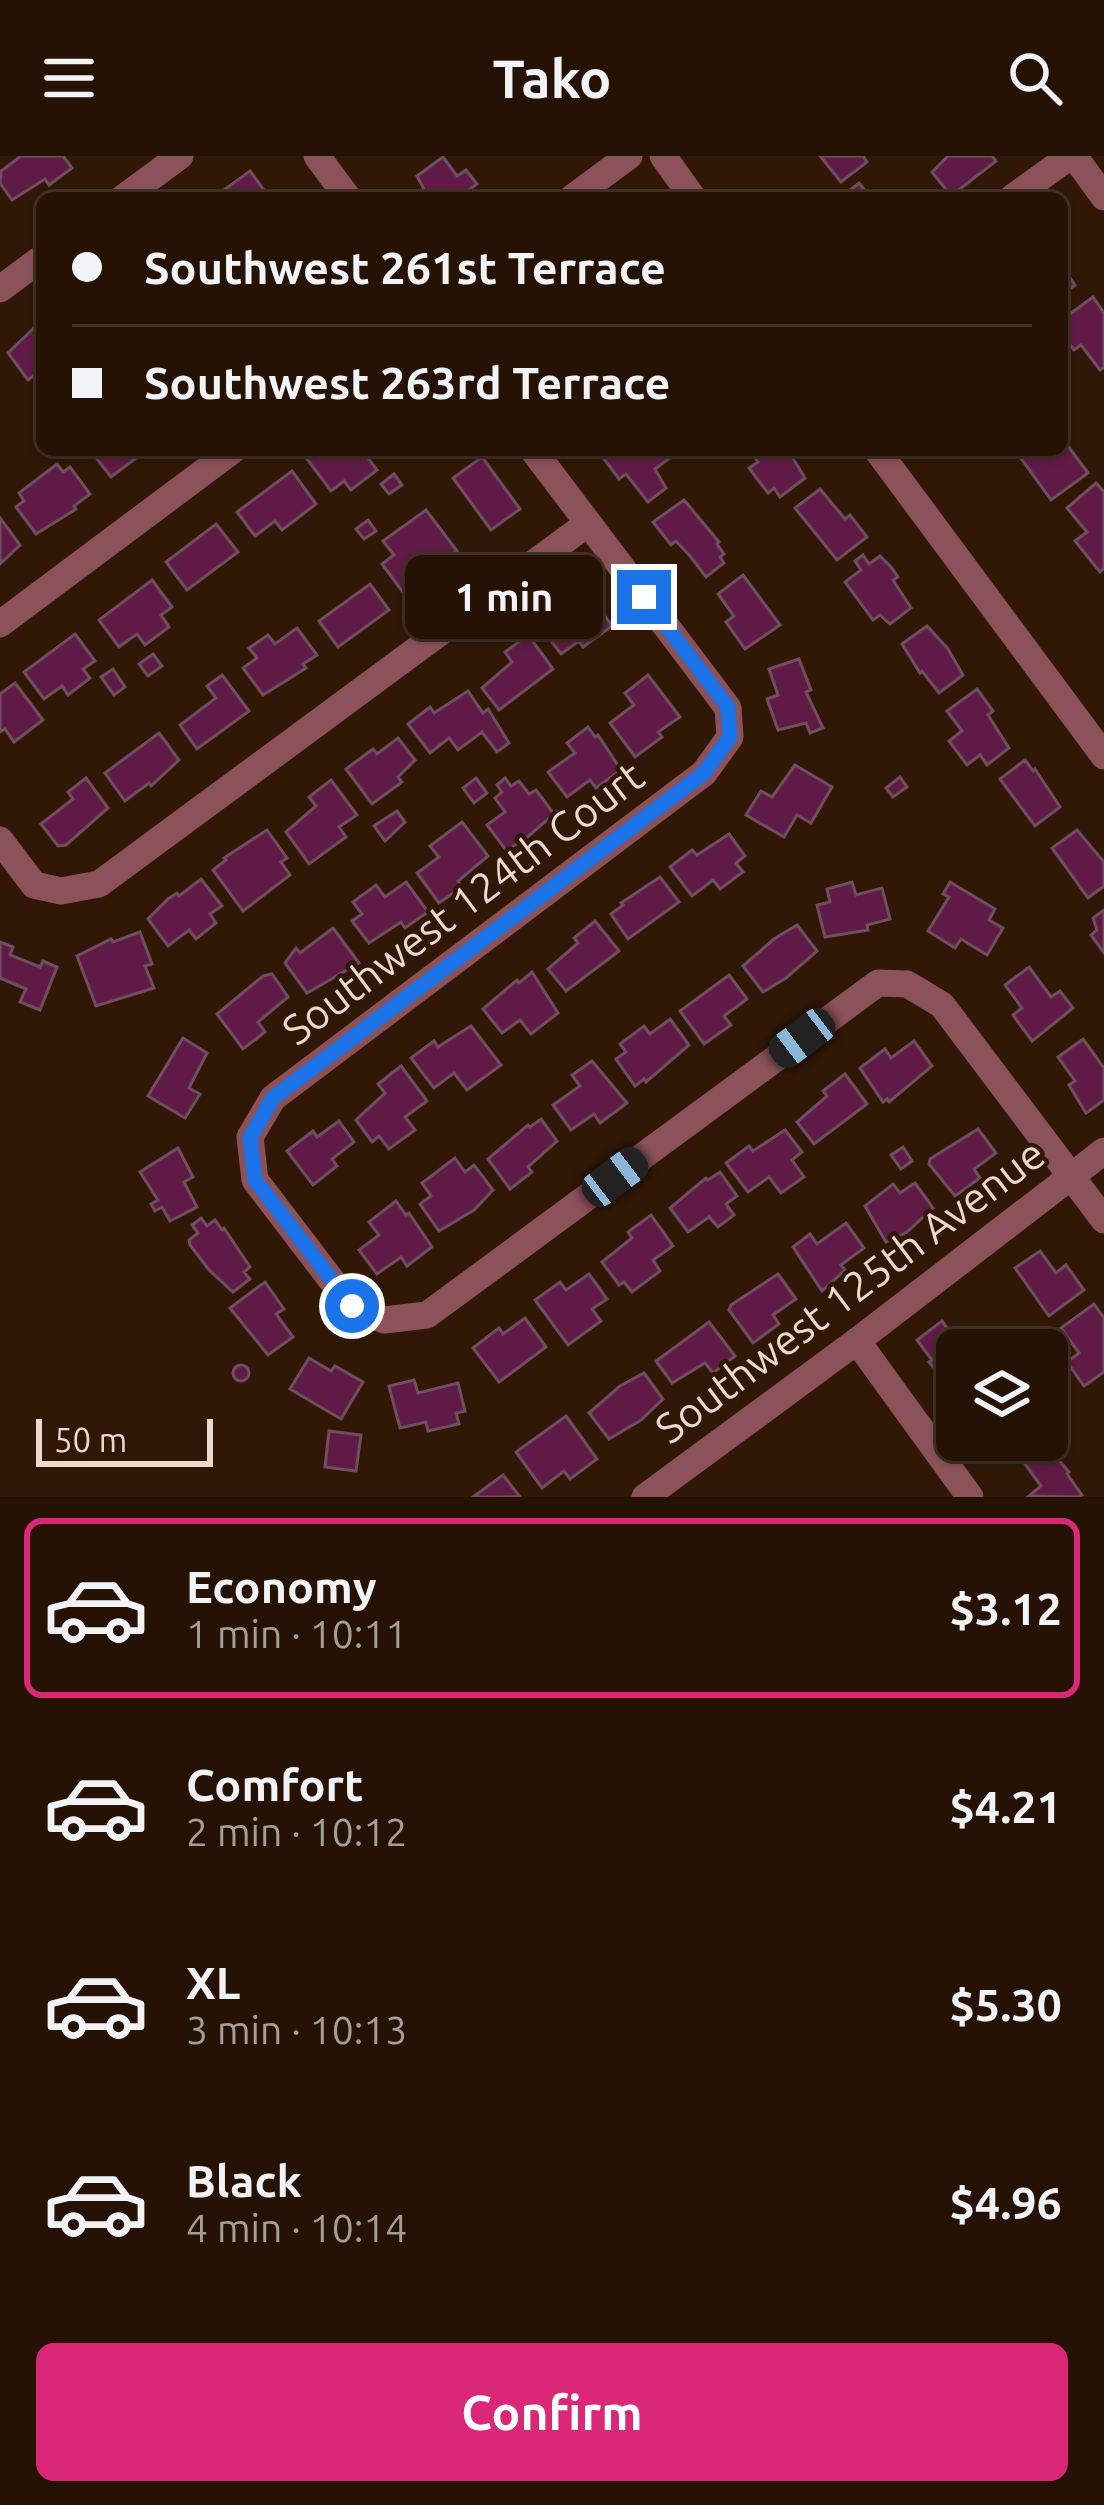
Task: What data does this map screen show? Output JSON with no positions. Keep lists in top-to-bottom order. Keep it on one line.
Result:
{"streets":{"street":["Southwest 124th Court","Southwest 125th Avenue"]},"crossings":[["Southwest 124th Court","Southwest 125th Avenue"]],"scale_bar":"50 m","page":{"header":"Tako","banner":["Southwest 261st Terrace","Southwest 263rd Terrace"],"bubble":"1 min","scale":"50 m","list":[{"name":"Economy","note":"1 min · 10:11","value":"$3.12"},{"name":"Comfort","note":"2 min · 10:12","value":"$4.21"},{"name":"XL","note":"3 min · 10:13","value":"$5.30"},{"name":"Black","note":"4 min · 10:14","value":"$4.96"}],"buttons":"Confirm"}}
